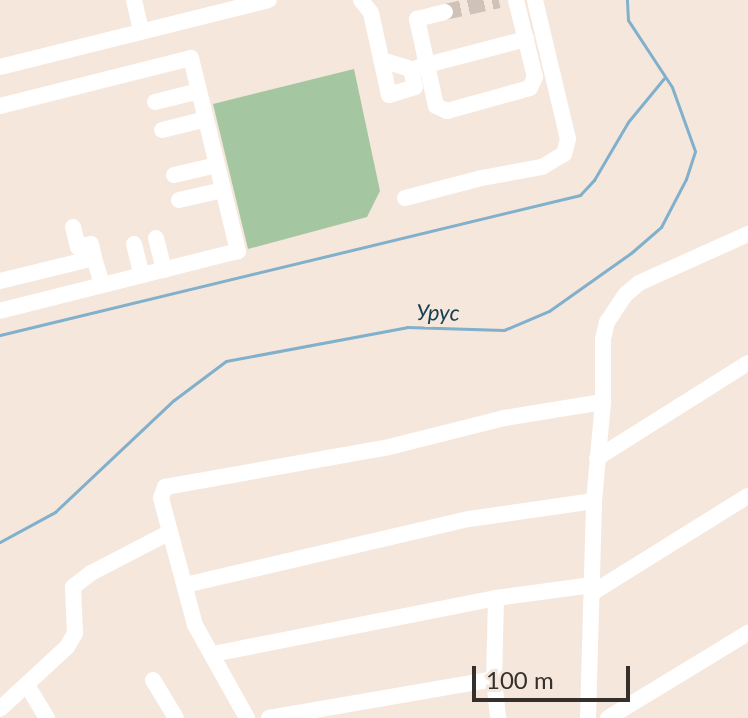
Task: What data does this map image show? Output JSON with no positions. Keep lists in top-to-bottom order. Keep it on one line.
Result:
{"water":["Урус"],"scale_bar":"100 m"}
